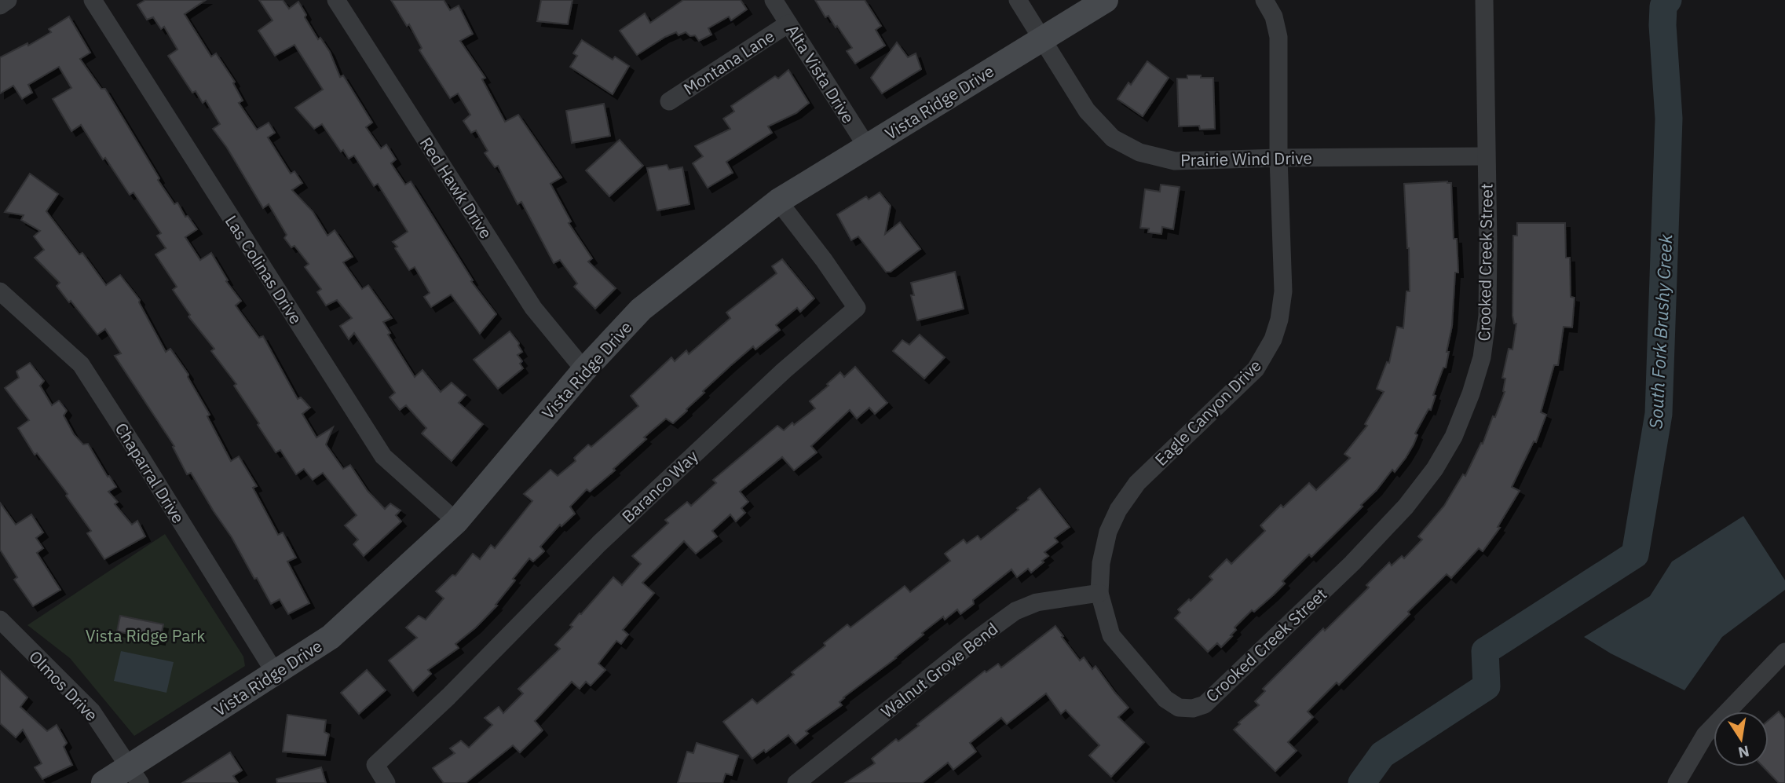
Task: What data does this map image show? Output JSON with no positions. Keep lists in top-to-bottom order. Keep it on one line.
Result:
{"streets":{"street":["Montana Lane","Alta Vista Drive","Vista Ridge Drive","Prairie Wind Drive","Red Hawk Drive","Crooked Creek Street","Las Colinas Drive","Eagle Canyon Drive","Chaparral Drive","Baranco Way","Walnut Grove Bend","Olmos Drive"]},"crossings":[["Montana Lane","Alta Vista Drive"],["Alta Vista Drive","Vista Ridge Drive"],["Vista Ridge Drive","Prairie Wind Drive"],["Vista Ridge Drive","Red Hawk Drive"],["Vista Ridge Drive","Las Colinas Drive"],["Vista Ridge Drive","Chaparral Drive"],["Vista Ridge Drive","Baranco Way"],["Vista Ridge Drive","Olmos Drive"],["Prairie Wind Drive","Crooked Creek Street"],["Prairie Wind Drive","Eagle Canyon Drive"],["Crooked Creek Street","Eagle Canyon Drive"],["Eagle Canyon Drive","Walnut Grove Bend"]],"water":["South Fork Brushy Creek"],"parks":["Vista Ridge Park"],"north":"bottom"}
